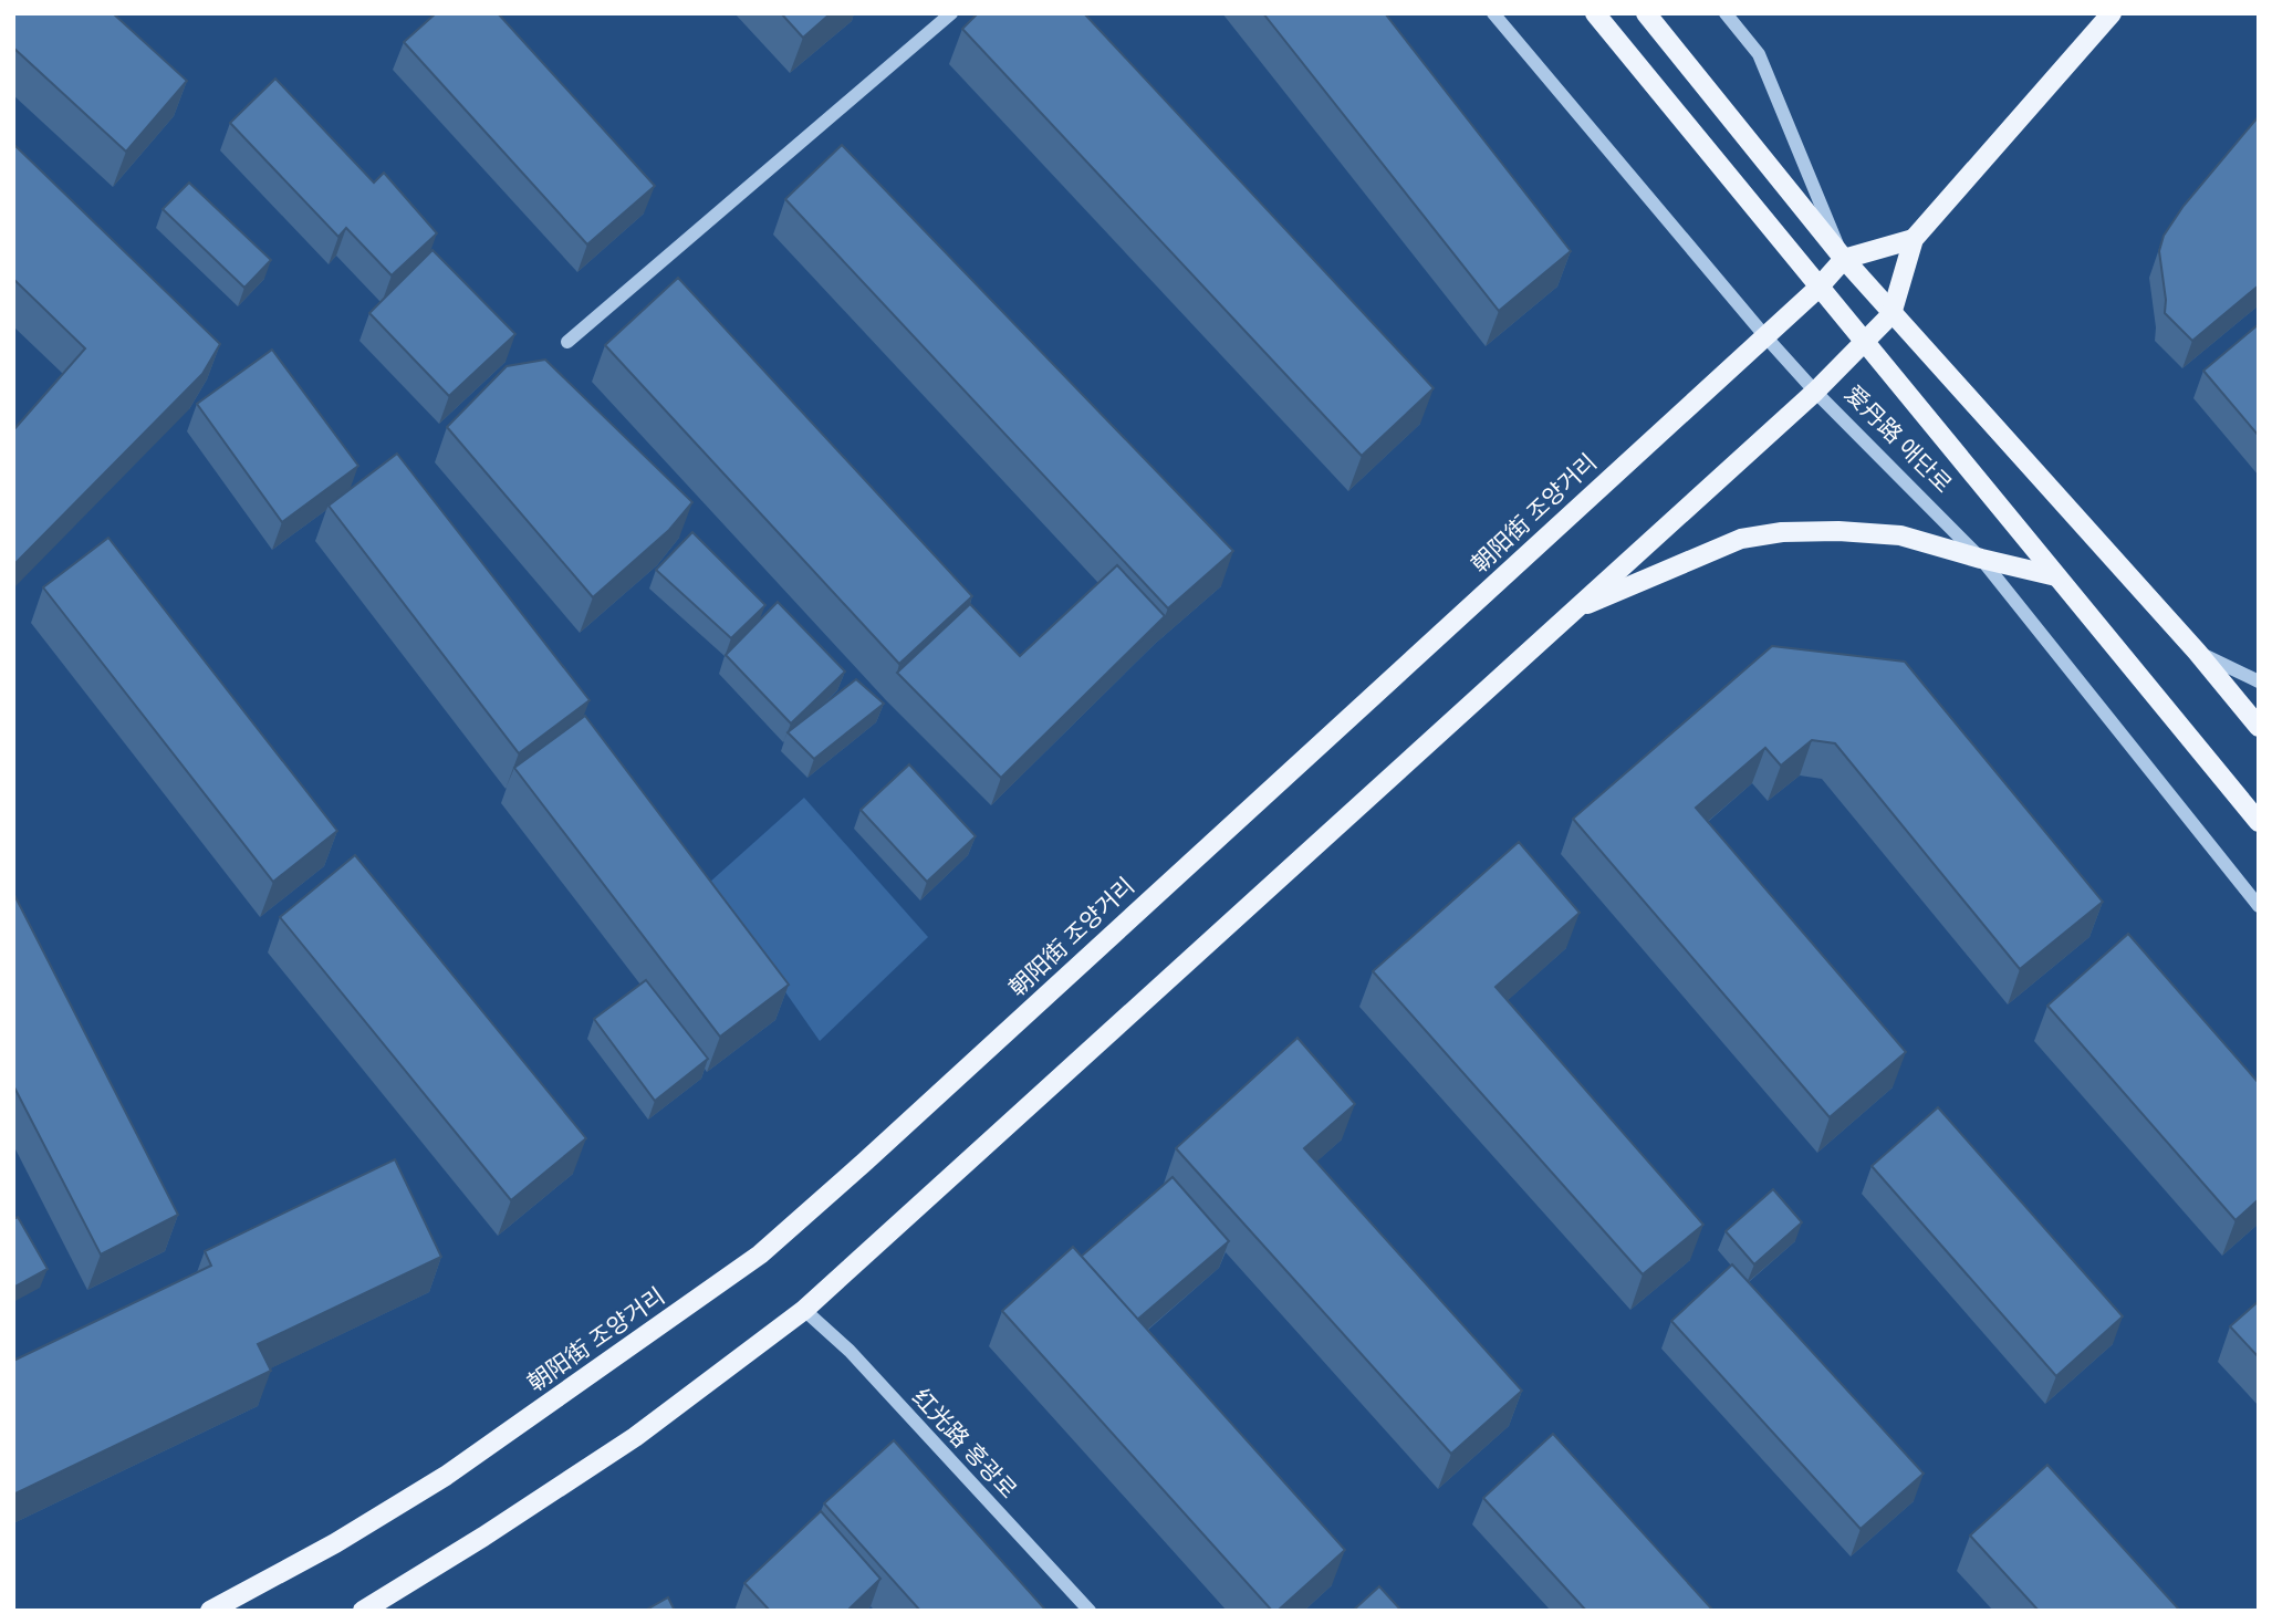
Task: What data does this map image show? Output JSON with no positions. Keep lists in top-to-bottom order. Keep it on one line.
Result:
{"streets":{"main road":["爱丹路 애단로","朝阳街 조양거리"],"street":["红光路 홍광로"]},"crossings":[["爱丹路 애단로","朝阳街 조양거리"]]}
